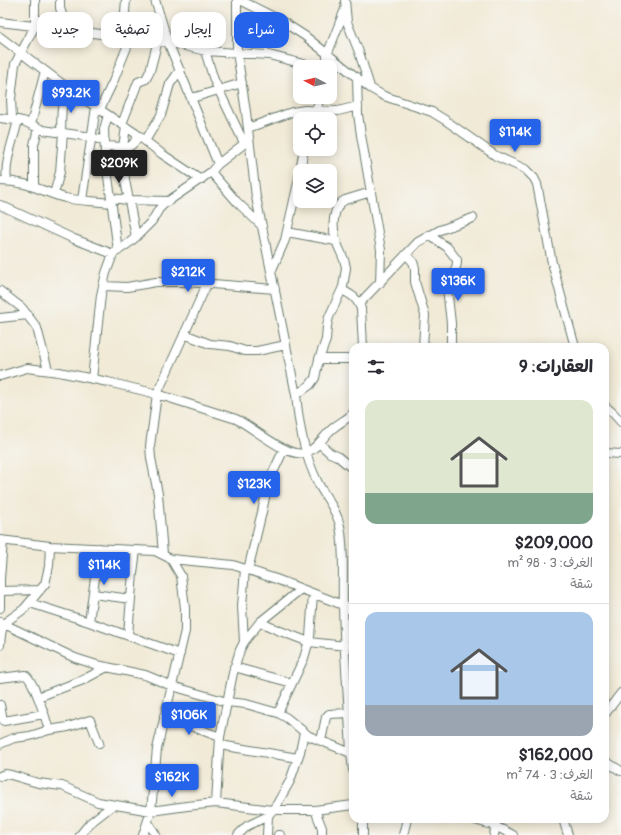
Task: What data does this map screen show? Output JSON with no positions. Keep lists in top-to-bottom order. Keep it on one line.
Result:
{"north":"left","page":{"chip":["شراء","إيجار","تصفية","جديد"],"price":["$93.2K","$114K","$209K","$212K","$136K","$123K","$114K","$106K","$162K"],"heading":"العقارات: 9","list":[{"name":"$209,000","note":"الغرف: 3 · 98 m² · شقة"},{"name":"$162,000","note":"الغرف: 3 · 74 m² · شقة"}]}}
